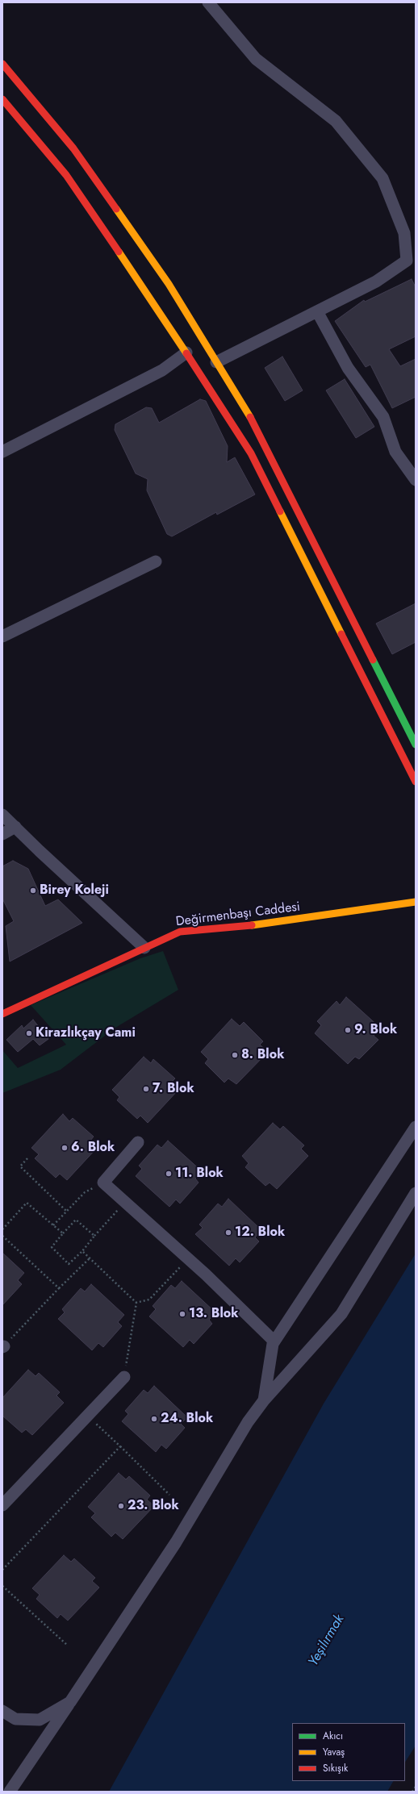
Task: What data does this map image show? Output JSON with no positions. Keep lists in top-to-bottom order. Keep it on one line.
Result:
{"streets":{"main road":["Değirmenbaşı Caddesi"]},"water":["Yeşilırmak"],"places":["Birey Koleji","9. Blok","Kirazlıkçay Cami","8. Blok","7. Blok","6. Blok","11. Blok","12. Blok","13. Blok","24. Blok","23. Blok"],"legend":["Akıcı","Yavaş","Sıkışık"]}
